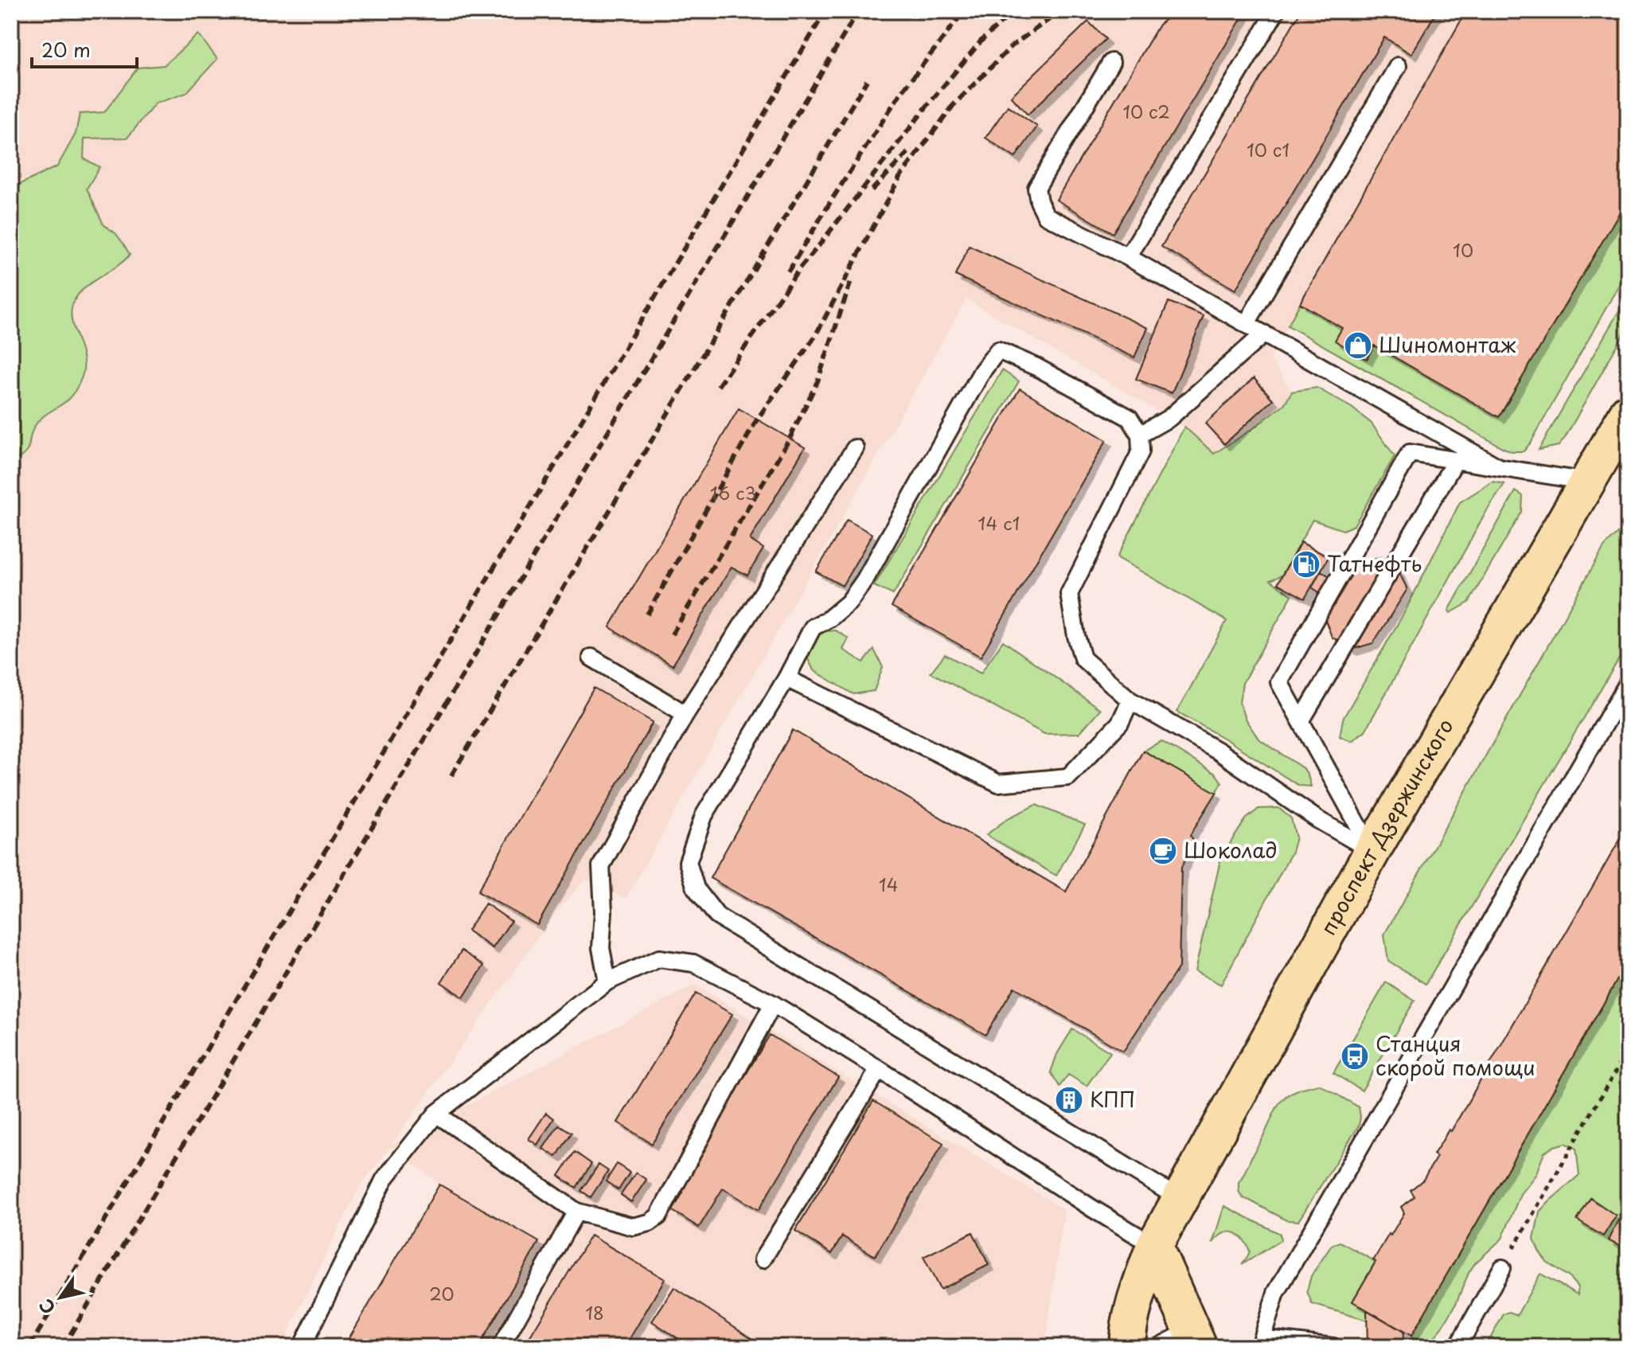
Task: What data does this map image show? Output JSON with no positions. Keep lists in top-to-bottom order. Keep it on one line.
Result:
{"streets":{"main road":["проспект Дзержинского"]},"places":{"shop":["Шиномонтаж"],"fuel station":["Татнефть"],"cafe":["Шоколад"],"bus stop":["Станция скорой помощи"],"building":["КПП"]},"house_numbers":["10 с2","10 с1","10","16 с3","14 с1","14","20","18"],"scale_bar":"20 m","north":"bottom left"}
